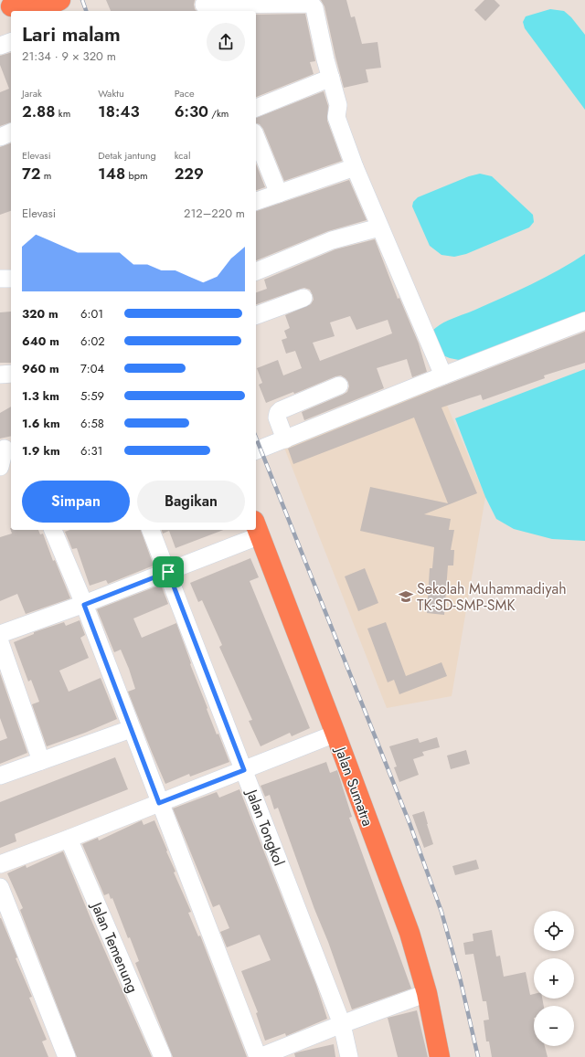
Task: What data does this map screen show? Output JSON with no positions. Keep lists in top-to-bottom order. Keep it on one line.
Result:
{"streets":{"highway":["Jalan Sumatra"],"street":["Jalan Tongkol","Jalan Temenung"]},"places":{"school or university":["Sekolah Muhammadiyah TK-SD-SMP-SMK"]},"page":{"heading":["Lari malam","21:34 · 9 × 320 m"],"stats":[["Jarak","2.88 km"],["Waktu","18:43"],["Pace","6:30 /km"],["Elevasi","72 m"],["Detak jantung","148 bpm"],["kcal","229"]],"chart":["Elevasi","212–220 m"],"list":[{"name":"320 m","note":"6:01"},{"name":"640 m","note":"6:02"},{"name":"960 m","note":"7:04"},{"name":"1.3 km","note":"5:59"},{"name":"1.6 km","note":"6:58"},{"name":"1.9 km","note":"6:31"}],"buttons":["Simpan","Bagikan"],"map_buttons":["+","−"]}}
